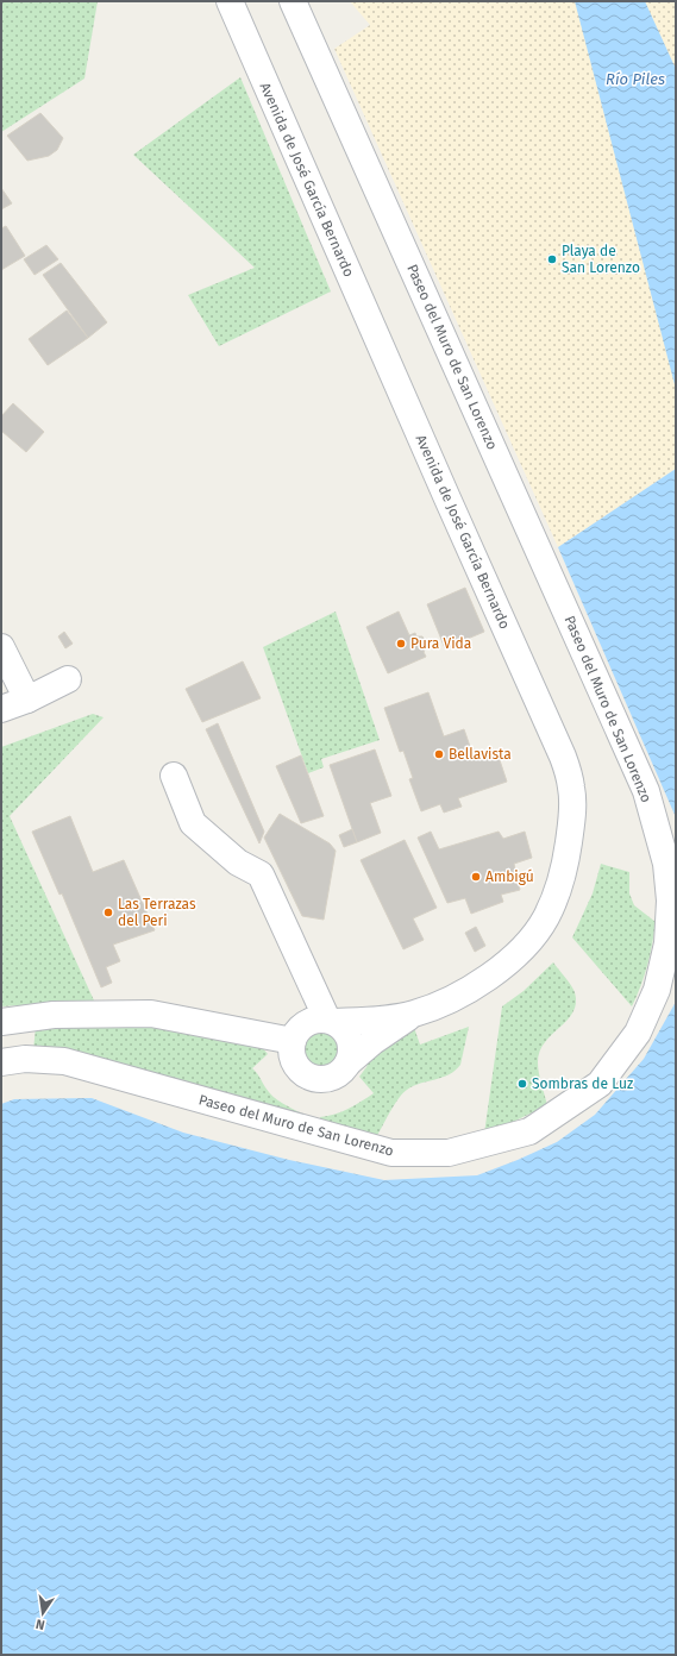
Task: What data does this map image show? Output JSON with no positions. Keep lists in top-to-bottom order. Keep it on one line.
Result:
{"streets":{"street":["Avenida de José García Bernardo","Paseo del Muro de San Lorenzo"]},"water":["Río Piles"],"places":["Playa de San Lorenzo","Pura Vida","Bellavista","Ambigú","Las Terrazas del Peri","Sombras de Luz"],"north":"bottom"}
